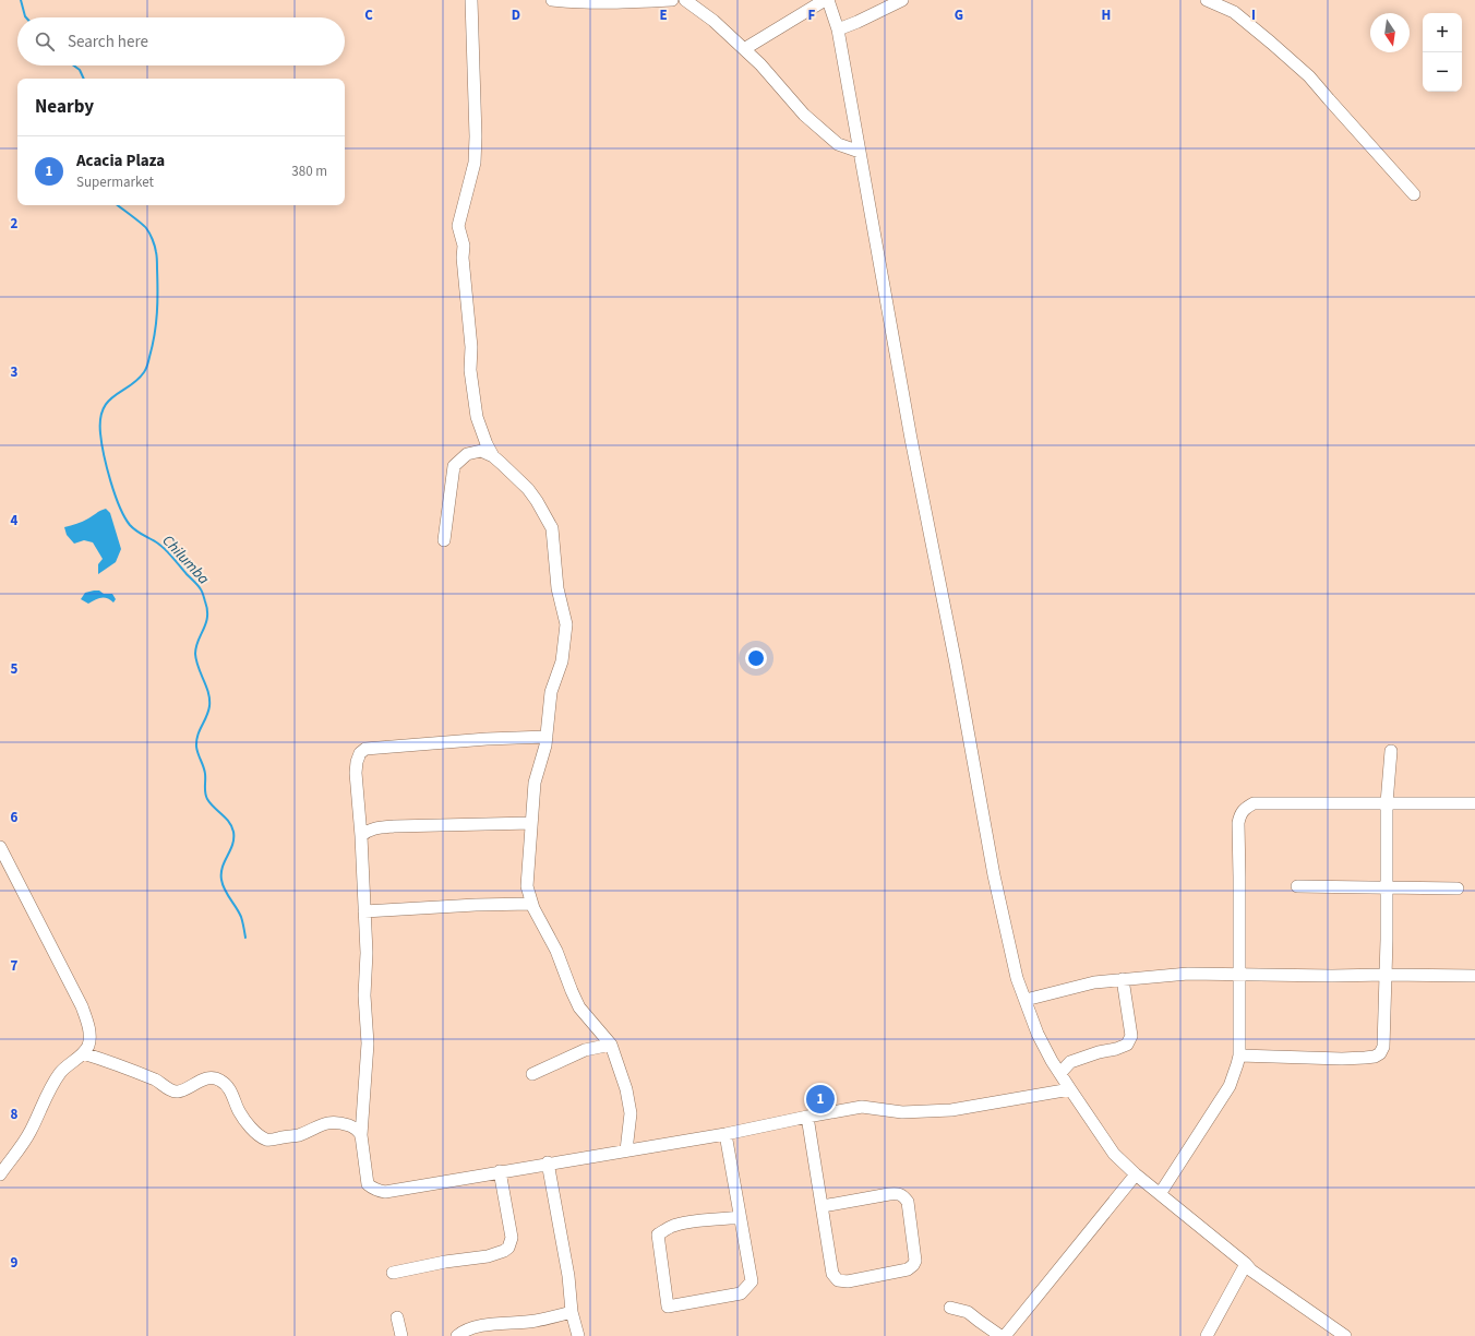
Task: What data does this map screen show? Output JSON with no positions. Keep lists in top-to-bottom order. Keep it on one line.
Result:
{"water":["Chilumba"],"north":"bottom","page":{"map_buttons":["+","−"],"search":"Search here","heading":"Nearby","list":[{"mark":"1","name":"Acacia Plaza","note":"Supermarket","value":"380 m"}],"pins":"1"},"grid":{"columns":["C","D","E","F","G","H","I"],"rows":["2","3","4","5","6","7","8","9"]}}
